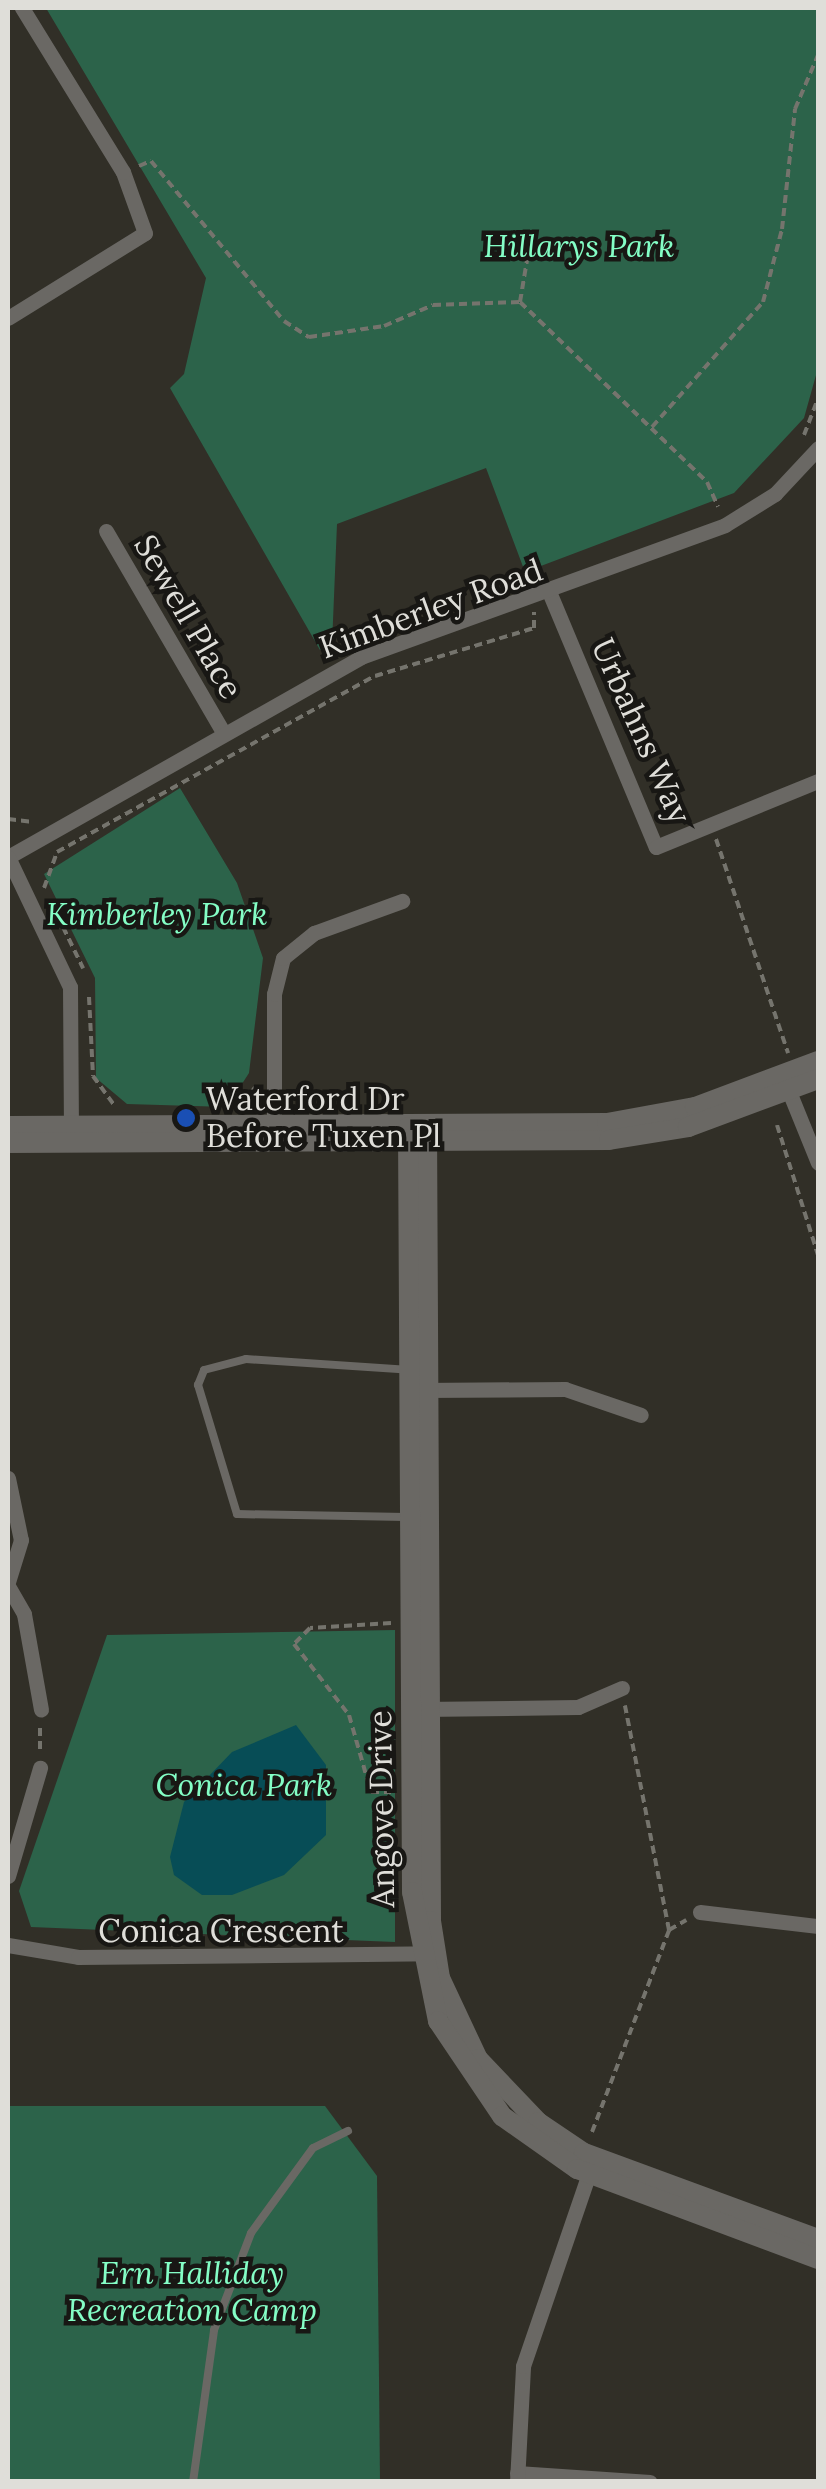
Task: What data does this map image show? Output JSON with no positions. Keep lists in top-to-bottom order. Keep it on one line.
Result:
{"streets":{"street":["Kimberley Road","Sewell Place","Urbahns Way","Angove Drive","Conica Crescent"]},"crossings":[["Kimberley Road","Sewell Place"],["Kimberley Road","Urbahns Way"],["Angove Drive","Conica Crescent"]],"parks":["Hillarys Park","Kimberley Park","Conica Park","Ern Halliday Recreation Camp"],"places":["Waterford Dr Before Tuxen Pl"]}
